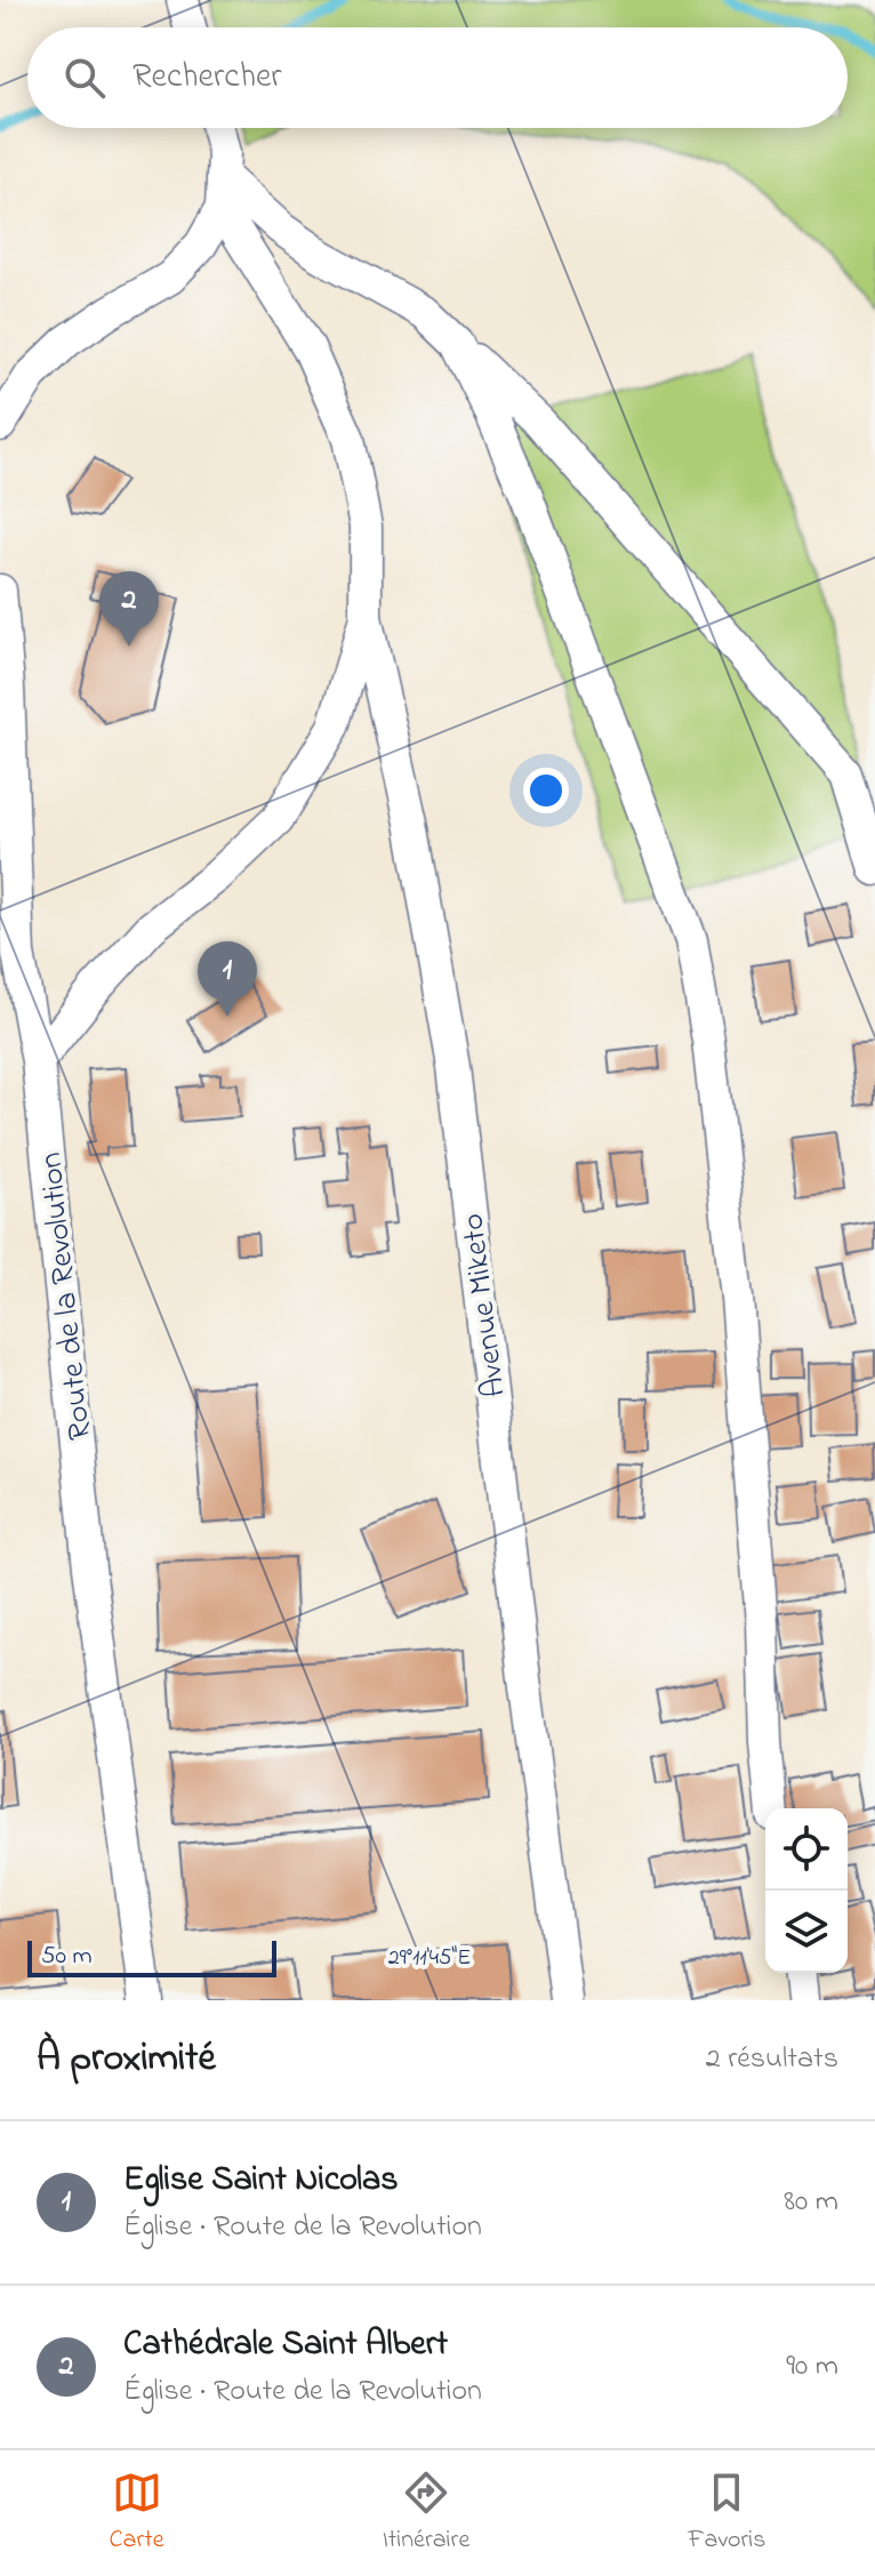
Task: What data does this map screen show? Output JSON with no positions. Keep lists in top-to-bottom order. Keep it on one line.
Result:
{"streets":{"street":["Route de la Revolution","Avenue Miketo"]},"scale_bar":"50 m","page":{"search":"Rechercher","pins":["2","1"],"scale":"50 m","heading":["À proximité","2 résultats"],"list":[{"mark":"1","name":"Eglise Saint Nicolas","note":"Église · Route de la Revolution","value":"80 m"},{"mark":"2","name":"Cathédrale Saint Albert","note":"Église · Route de la Revolution","value":"90 m"}],"nav":["Carte","Itinéraire","Favoris"]},"coordinates":["29°11'45\"E"]}
